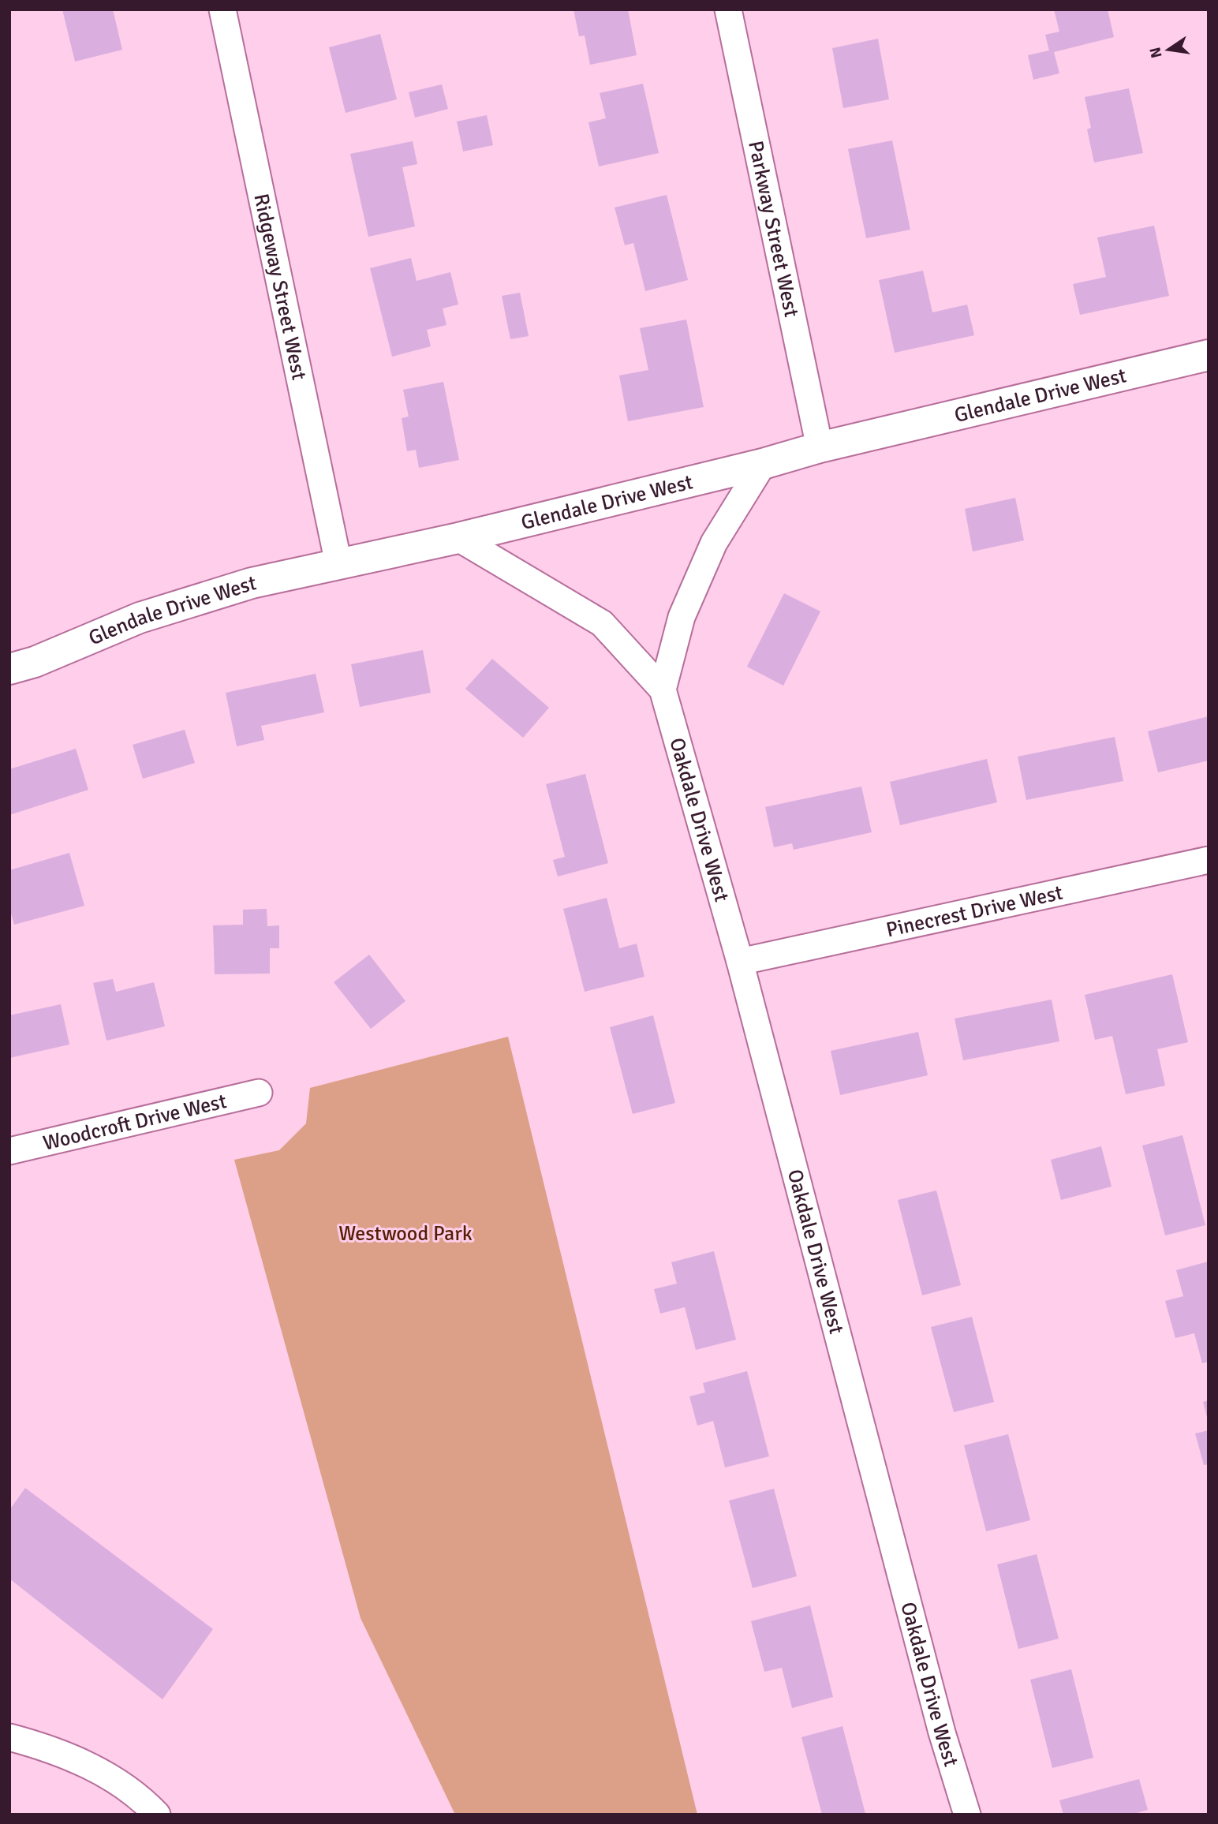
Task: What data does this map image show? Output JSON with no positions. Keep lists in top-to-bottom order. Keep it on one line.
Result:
{"streets":{"street":["Parkway Street West","Ridgeway Street West","Glendale Drive West","Oakdale Drive West","Pinecrest Drive West","Woodcroft Drive West"]},"crossings":[["Parkway Street West","Glendale Drive West"],["Ridgeway Street West","Glendale Drive West"],["Glendale Drive West","Oakdale Drive West"],["Oakdale Drive West","Pinecrest Drive West"]],"parks":["Westwood Park"],"north":"left"}
